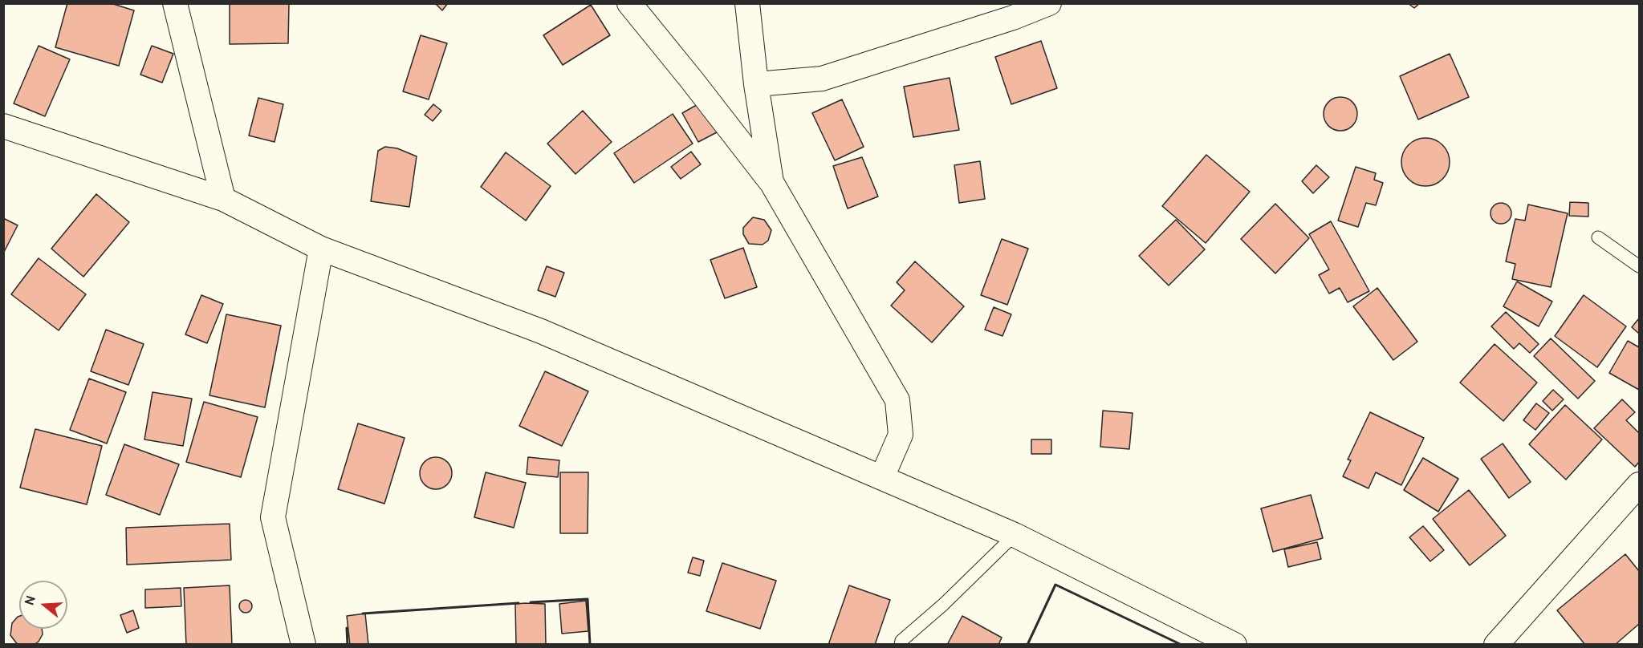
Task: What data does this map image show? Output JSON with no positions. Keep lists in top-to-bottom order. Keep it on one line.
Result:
{"north":"left"}
